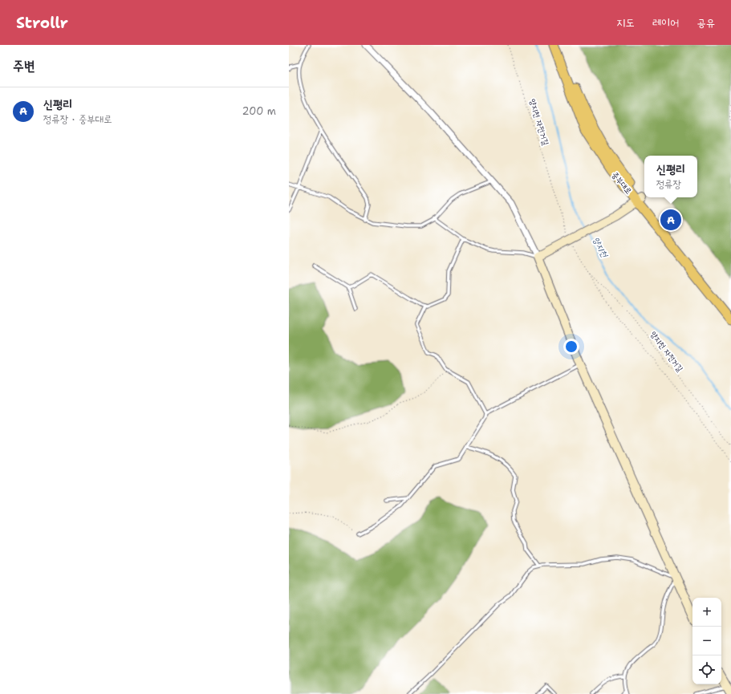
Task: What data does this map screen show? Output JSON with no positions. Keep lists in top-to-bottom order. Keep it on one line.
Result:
{"streets":{"main road":["중부대로"],"path":["양지천 자전거길"]},"water":["양지천"],"page":{"header":"Strollr","nav":["지도","레이어","공유"],"heading":"주변","list":[{"mark":"A","name":"신평리","note":"정류장 · 중부대로","value":"200 m"}],"popup":["신평리","정류장"],"pins":"A","map_buttons":["+","−"]}}
